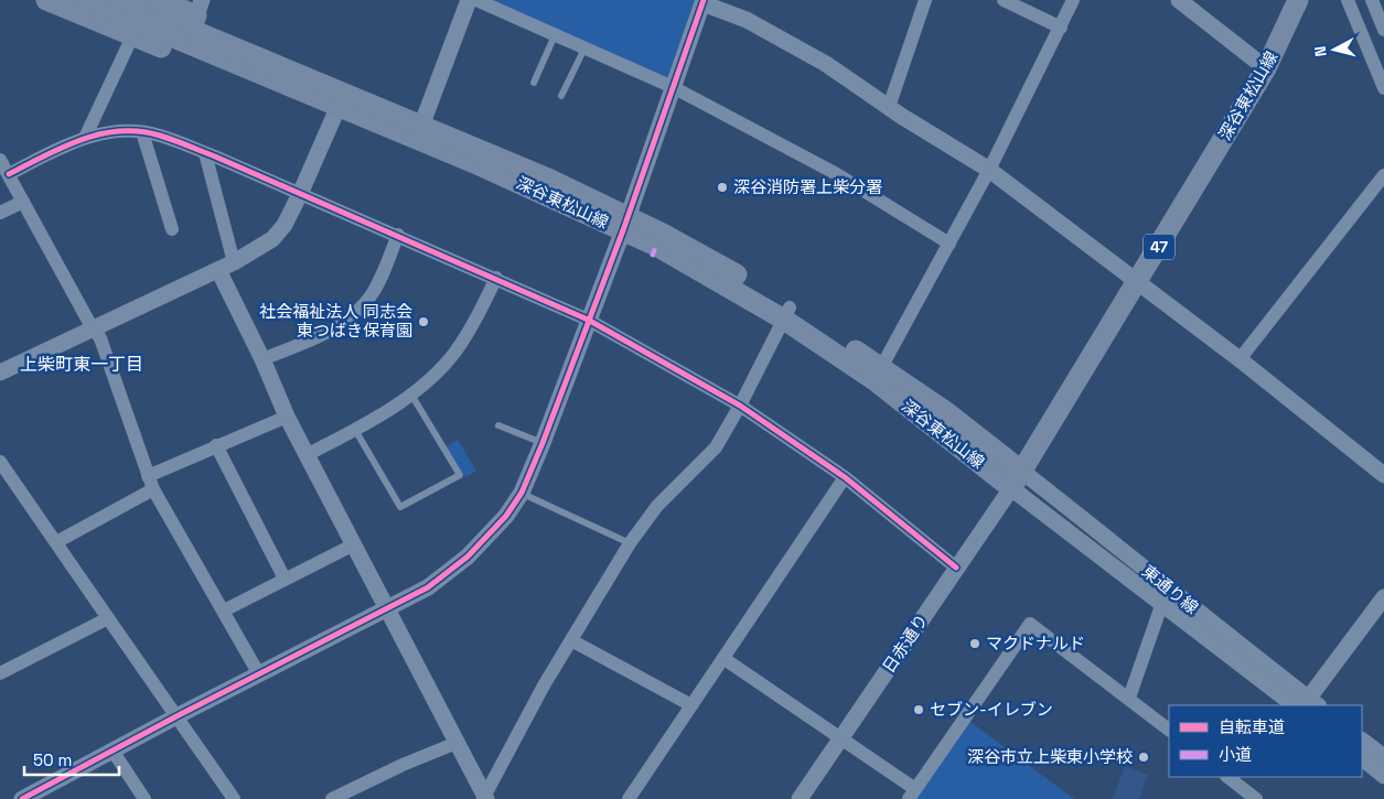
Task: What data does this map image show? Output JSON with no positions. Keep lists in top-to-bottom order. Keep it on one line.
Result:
{"streets":{"main road":["深谷東松山線","47"],"street":["東通り線","日赤通り"]},"crossings":[["深谷東松山線","東通り線"],["深谷東松山線","日赤通り"],["東通り線","日赤通り"]],"districts":["上柴町東一丁目"],"places":["深谷消防署上柴分署","社会福祉法人 同志会 東つばき保育園","マクドナルド","セブン-イレブン","深谷市立上柴東小学校"],"legend":["自転車道","小道"],"scale_bar":"50 m","north":"left"}
